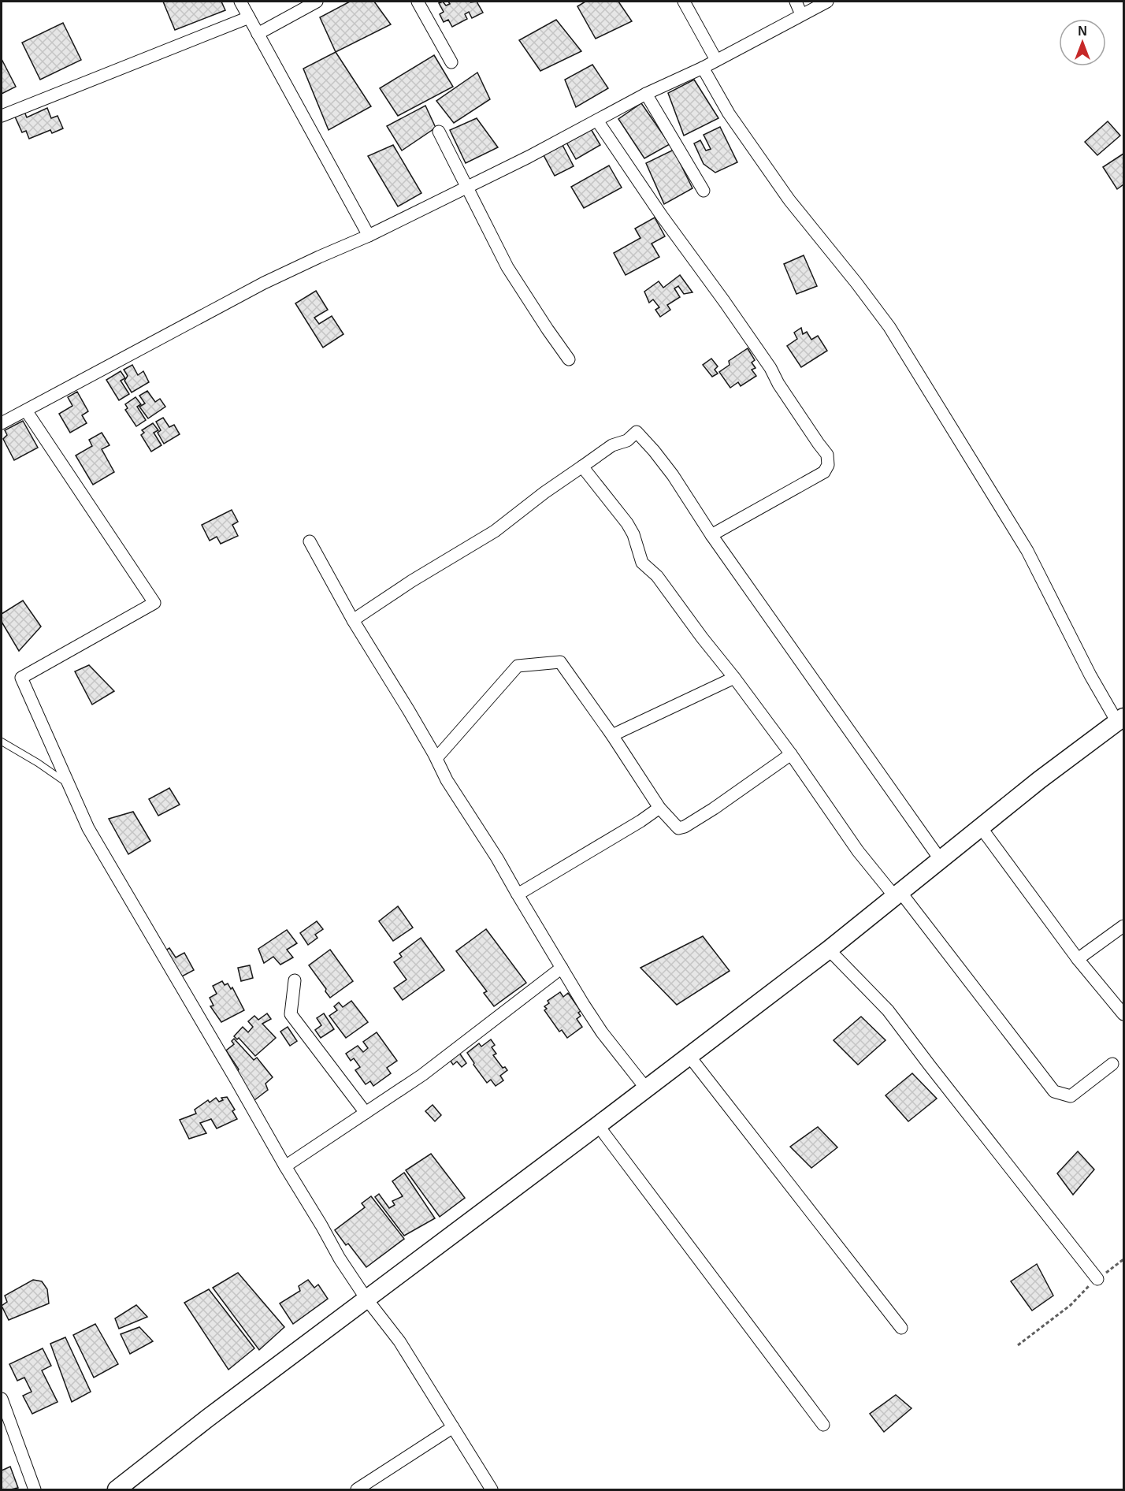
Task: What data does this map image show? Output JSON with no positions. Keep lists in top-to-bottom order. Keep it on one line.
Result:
{"north":"top"}
